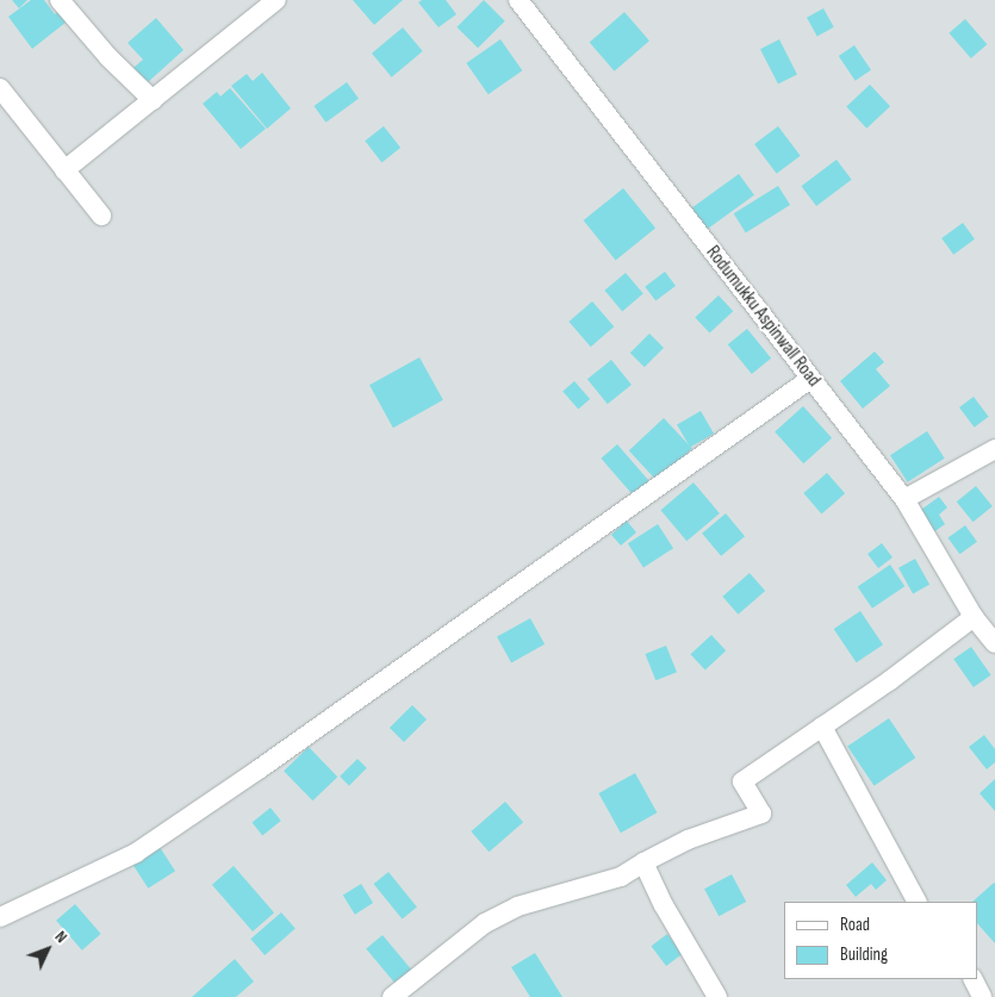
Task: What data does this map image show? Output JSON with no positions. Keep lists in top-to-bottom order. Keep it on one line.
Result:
{"streets":{"street":["Rodumukku Aspinwall Road"]},"legend":["Road","Building"],"north":"top right"}
